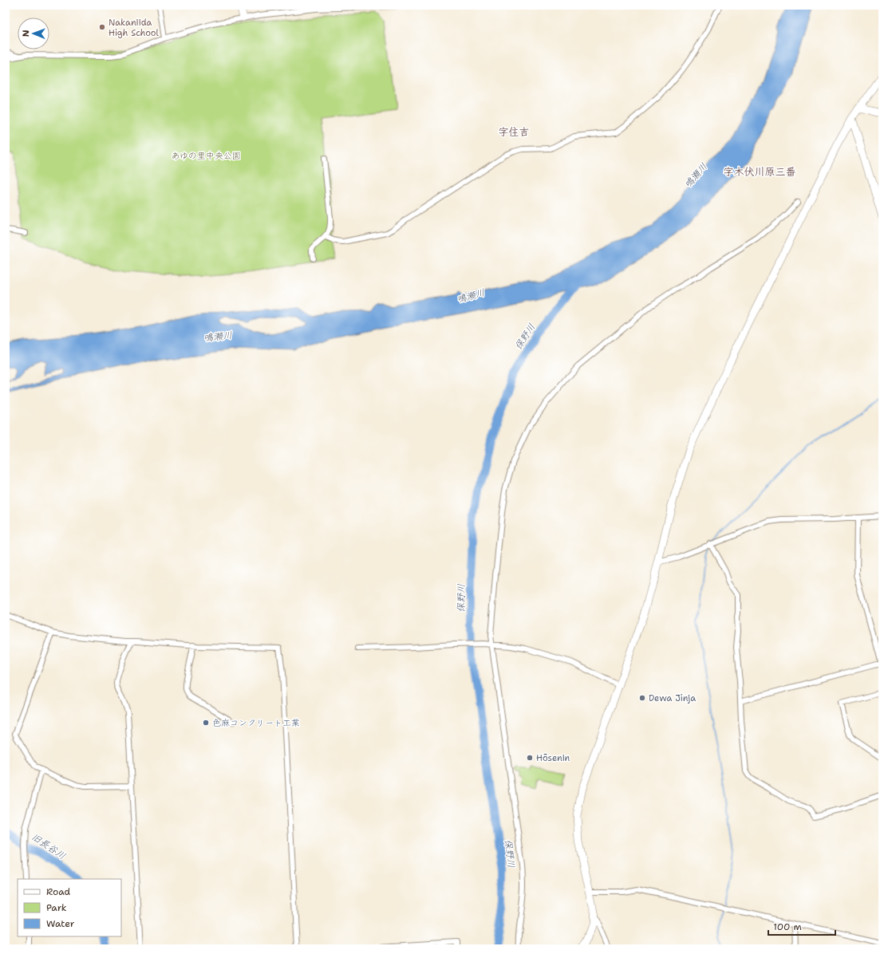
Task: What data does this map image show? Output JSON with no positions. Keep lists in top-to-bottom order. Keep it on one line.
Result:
{"districts":["字住吉","字木伏川原三番"],"water":["鳴瀬川","保野川","旧長谷川"],"parks":["あゆの里中央公園"],"places":["Nakaniida High School","Dewa Jinja","色麻コンクリート工業","Hōsenin"],"legend":["Road","Park","Water"],"scale_bar":"100 m","north":"left"}
